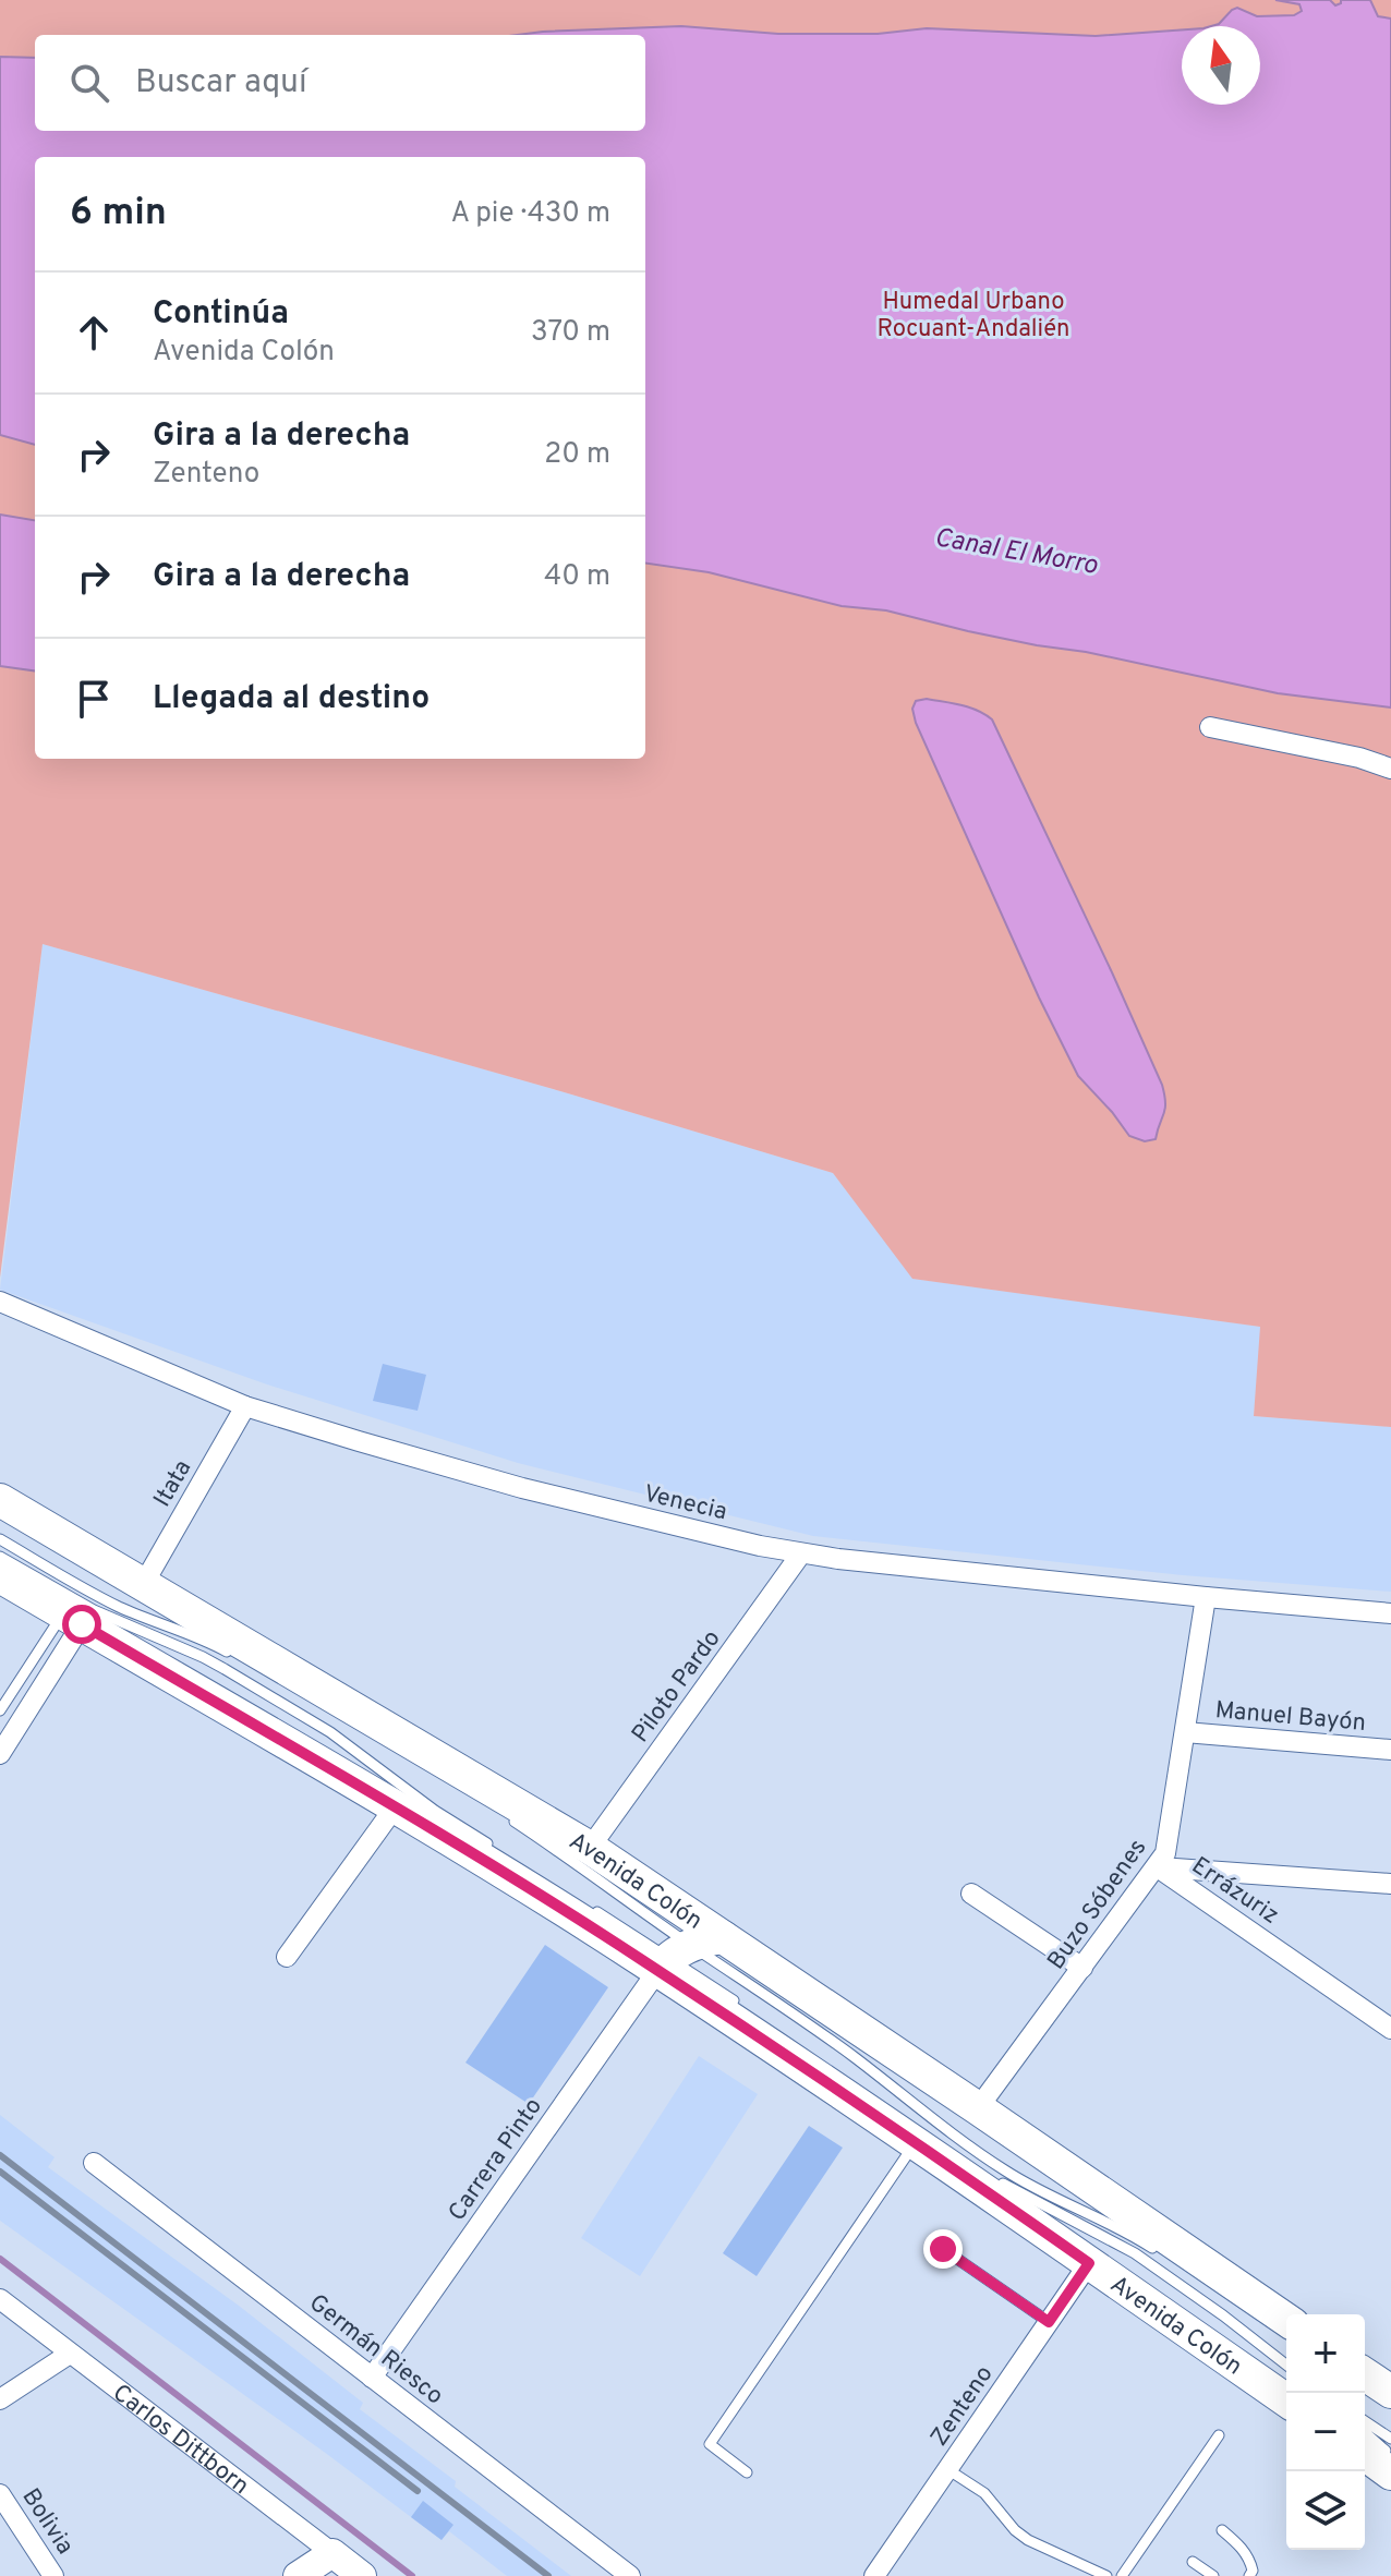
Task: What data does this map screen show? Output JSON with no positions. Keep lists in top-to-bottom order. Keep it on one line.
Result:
{"streets":{"main road":["Avenida Colón"],"street":["Itata","Venecia","Piloto Pardo","Manuel Bayón","Errázuriz","Buzo Sóbenes","Carrera Pinto","Germán Riesco","Zenteno","Carlos Dittborn","Bolivia"]},"crossings":[["Itata","Venecia"],["Itata","Avenida Colón"],["Venecia","Piloto Pardo"],["Venecia","Buzo Sóbenes"],["Piloto Pardo","Avenida Colón"],["Manuel Bayón","Buzo Sóbenes"],["Avenida Colón","Buzo Sóbenes"],["Avenida Colón","Carrera Pinto"],["Avenida Colón","Zenteno"],["Errázuriz","Buzo Sóbenes"],["Carrera Pinto","Germán Riesco"]],"water":["Canal El Morro"],"parks":["Humedal Urbano Rocuant-Andalién"],"north":"top","page":{"search":"Buscar aquí","heading":["6 min","A pie · 430 m"],"list":[["Continúa","Avenida Colón","370 m"],["Gira a la derecha","Zenteno","20 m"],["Gira a la derecha","40 m"],"Llegada al destino"],"map_buttons":["+","−"]}}
